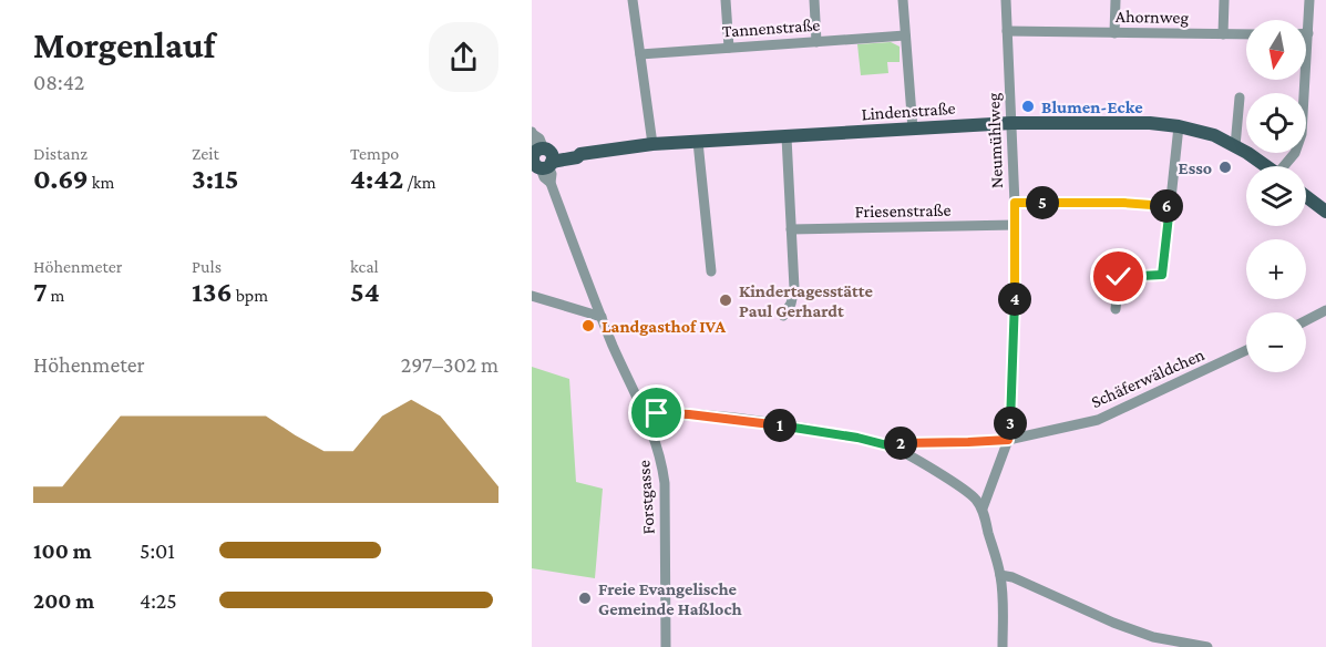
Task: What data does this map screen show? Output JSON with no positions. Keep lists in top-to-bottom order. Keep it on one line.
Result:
{"streets":{"main road":["Lindenstraße"],"street":["Ahornweg","Tannenstraße","Neumühlweg","Friesenstraße","Schäferwäldchen","Forstgasse"]},"crossings":[["Ahornweg","Neumühlweg"],["Lindenstraße","Neumühlweg"],["Lindenstraße","Forstgasse"],["Neumühlweg","Friesenstraße"],["Neumühlweg","Schäferwäldchen"]],"places":["Blumen-Ecke","Esso","Kindertagesstätte Paul Gerhardt","Landgasthof IVA","Freie Evangelische Gemeinde Haßloch"],"north":"bottom","page":{"heading":["Morgenlauf","08:42"],"map_buttons":["+","−"],"stats":[["Distanz","0.69 km"],["Zeit","3:15"],["Tempo","4:42 /km"],["Höhenmeter","7 m"],["Puls","136 bpm"],["kcal","54"]],"pins":["5","6","4","3","1","2"],"chart":["Höhenmeter","297–302 m"],"list":[{"name":"100 m","note":"5:01"},{"name":"200 m","note":"4:25"}]}}
